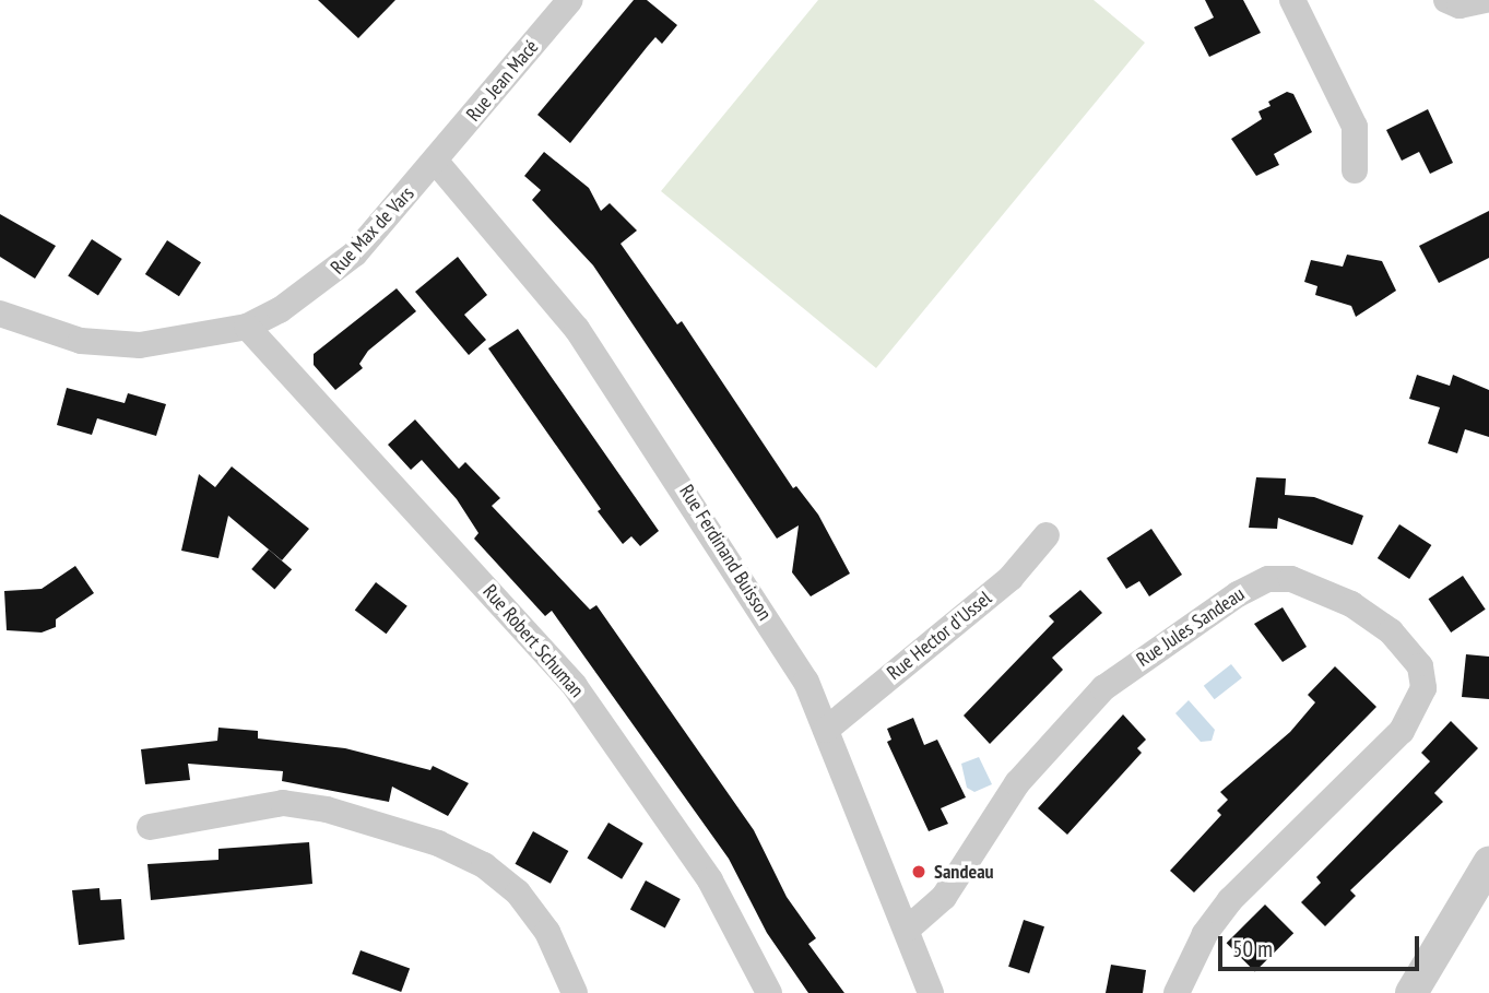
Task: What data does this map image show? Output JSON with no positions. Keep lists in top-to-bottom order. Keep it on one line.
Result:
{"streets":{"street":["Rue Jean Macé","Rue Max de Vars","Rue Ferdinand Buisson","Rue Jules Sandeau","Rue Hector d'Ussel","Rue Robert Schuman"]},"crossings":[["Rue Jean Macé","Rue Max de Vars"],["Rue Jean Macé","Rue Ferdinand Buisson"],["Rue Max de Vars","Rue Ferdinand Buisson"],["Rue Max de Vars","Rue Robert Schuman"],["Rue Ferdinand Buisson","Rue Jules Sandeau"],["Rue Ferdinand Buisson","Rue Hector d'Ussel"]],"places":["Sandeau"],"scale_bar":"50 m"}
